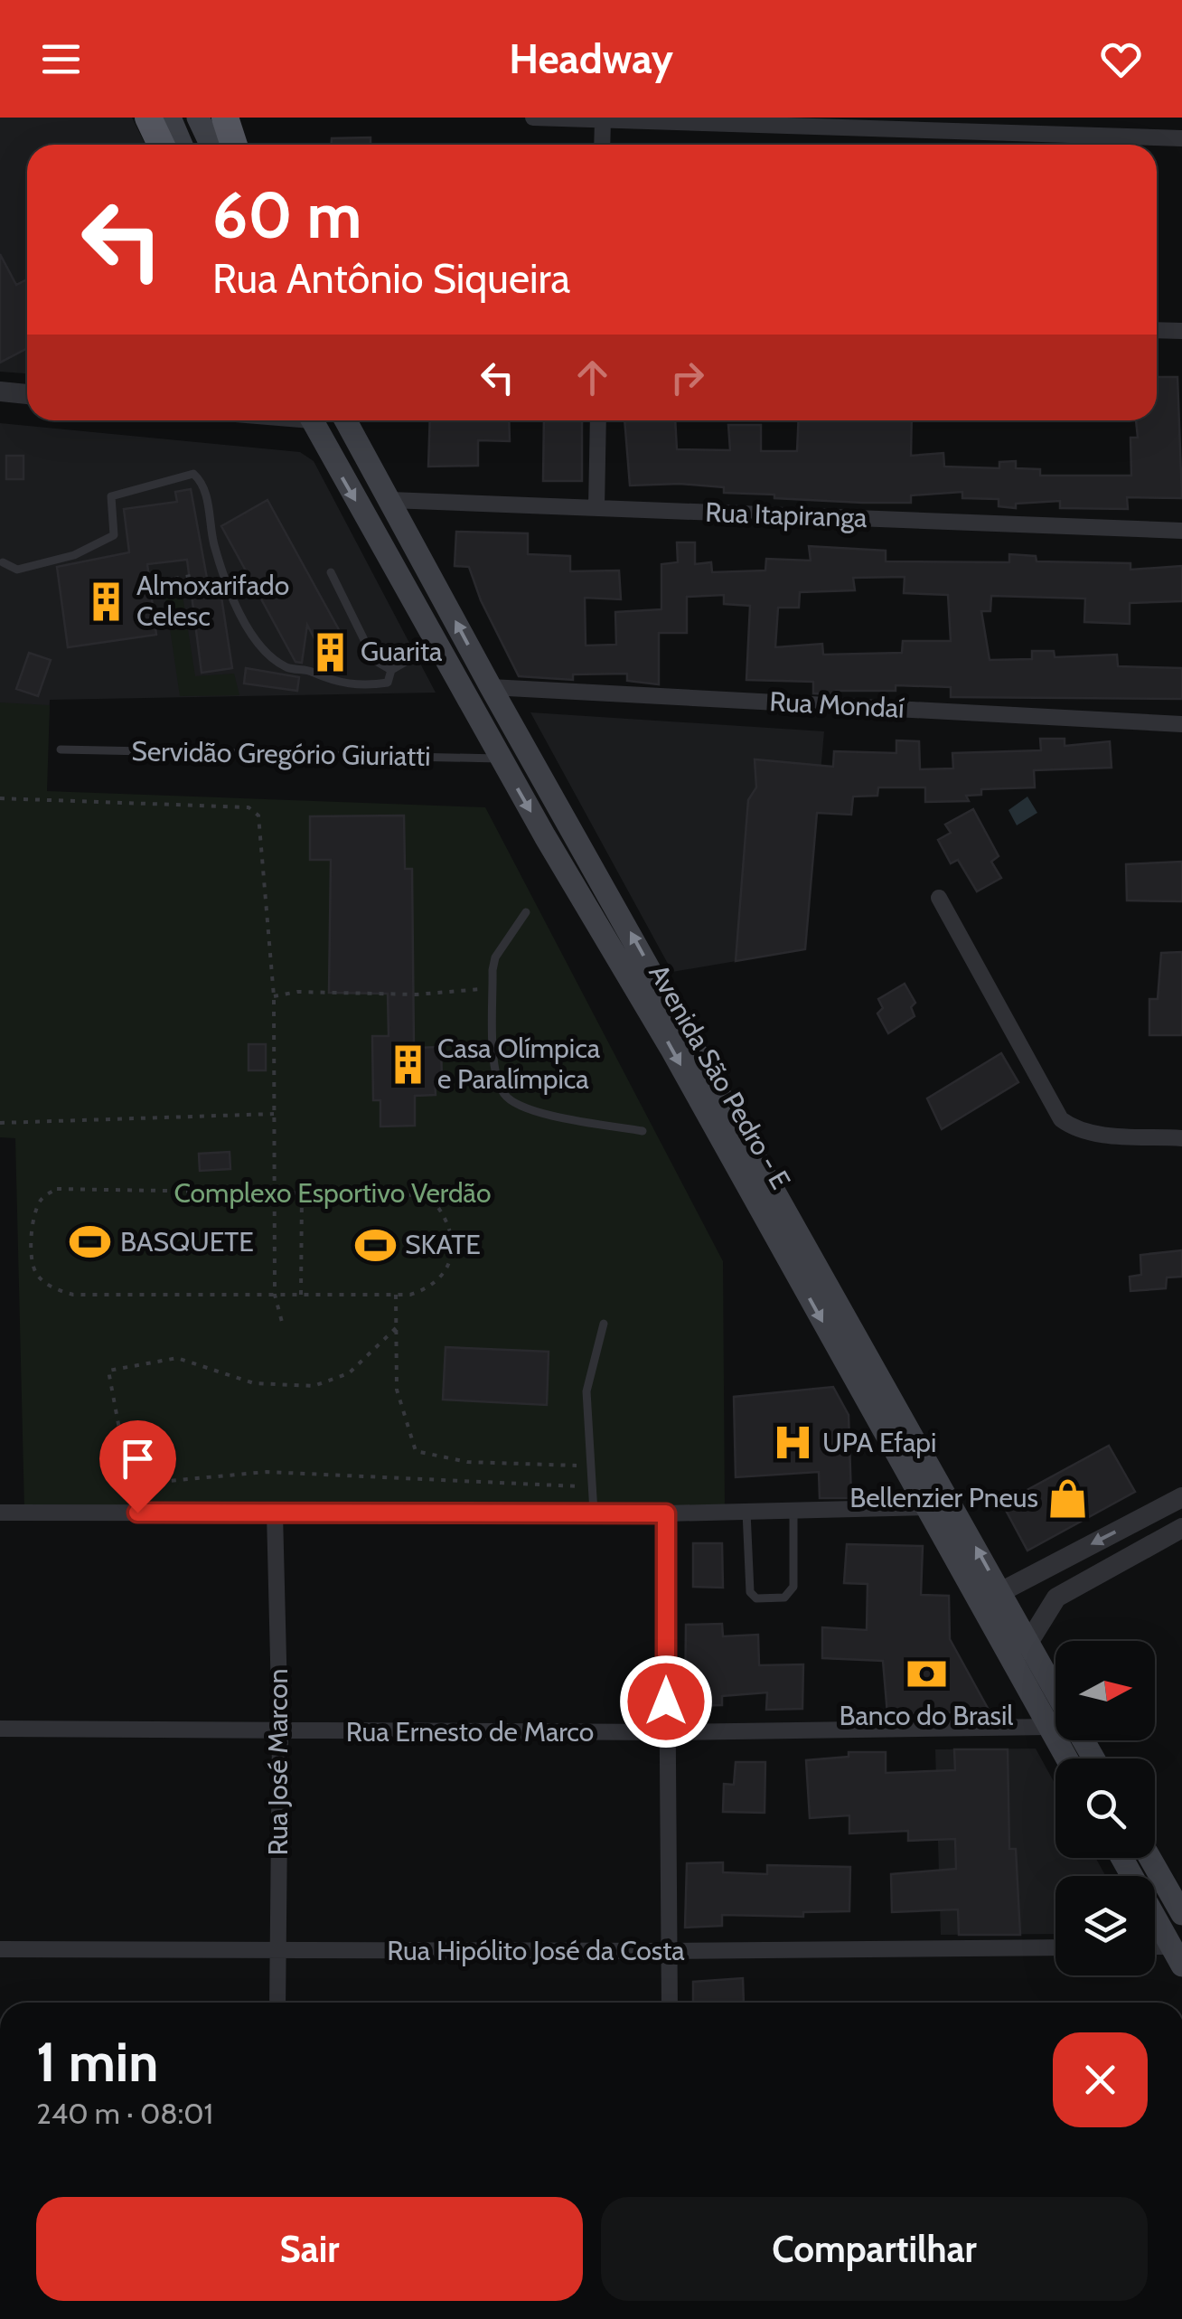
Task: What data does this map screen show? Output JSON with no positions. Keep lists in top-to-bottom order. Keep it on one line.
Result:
{"streets":{"main road":["Avenida São Pedro - E"],"street":["Rua Itapiranga","Rua Mondaí","Rua Ernesto de Marco","Rua José Marcon","Rua Hipólito José da Costa"],"lane":["Servidão Gregório Giuriatti"]},"crossings":[["Rua Itapiranga","Avenida São Pedro - E"],["Rua Mondaí","Avenida São Pedro - E"],["Servidão Gregório Giuriatti","Avenida São Pedro - E"],["Rua Ernesto de Marco","Rua José Marcon"],["Rua José Marcon","Rua Hipólito José da Costa"]],"parks":["Complexo Esportivo Verdão"],"places":{"building":["Almoxarifado Celesc","Guarita","Casa Olímpica e Paralímpica"],"sports":["BASQUETE","SKATE"],"hospital":["UPA Efapi"],"shop":["Bellenzier Pneus"],"bank":["Banco do Brasil"]},"north":"right","page":{"header":"Headway","turn":["60 m","Rua Antônio Siqueira"],"heading":["1 min","240 m · 08:01"],"buttons":["Sair","Compartilhar"]}}
